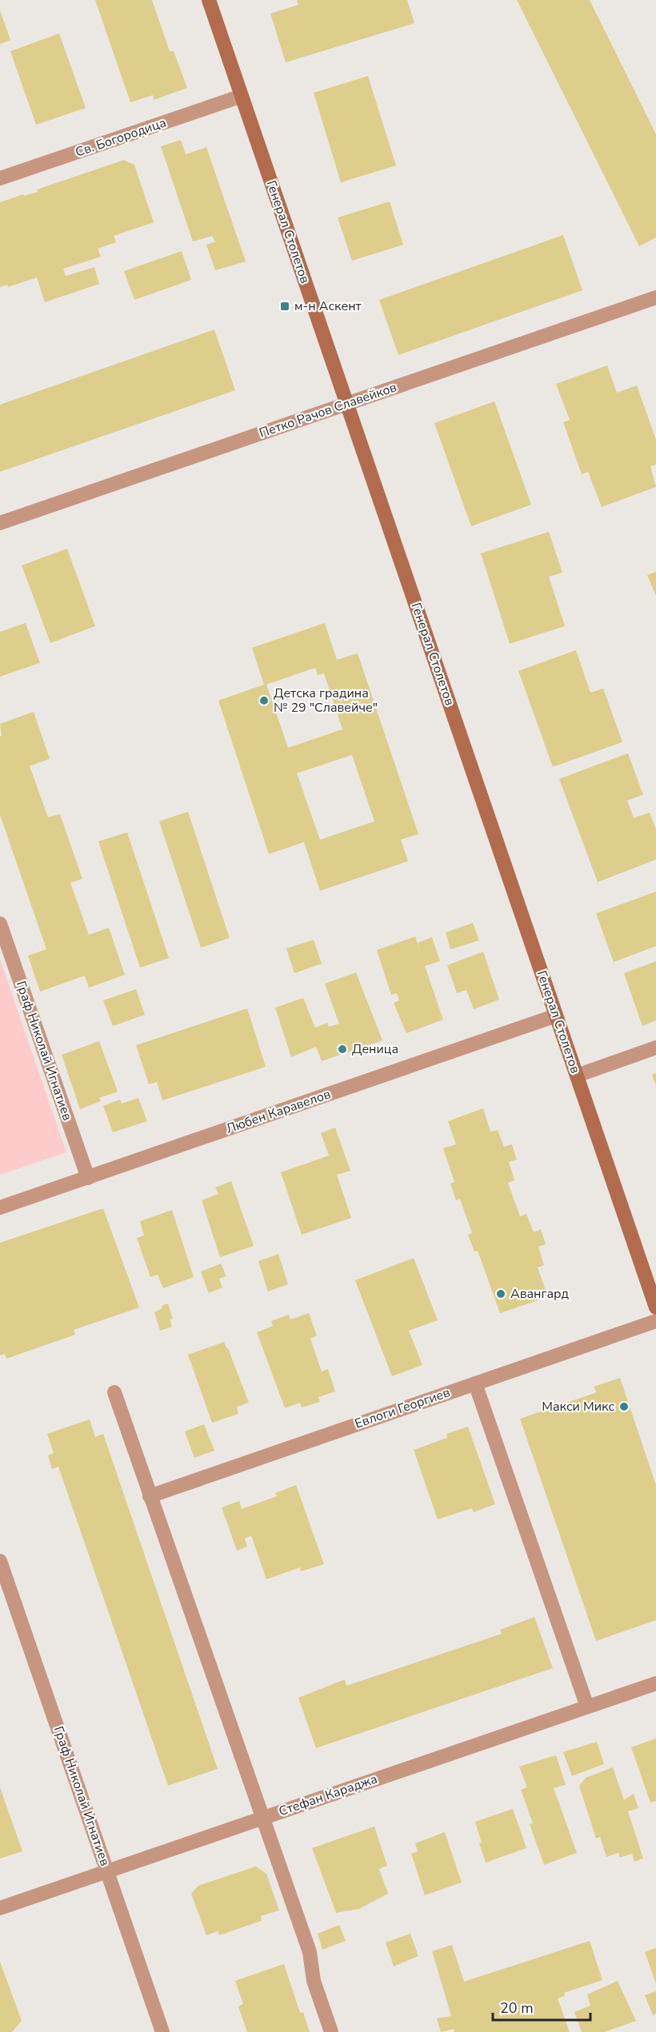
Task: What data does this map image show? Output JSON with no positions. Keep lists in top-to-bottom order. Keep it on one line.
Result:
{"streets":{"street":["Св. Богородица","Генерал Столетов","Петко Рачов Славейков","Граф Николай Игнатиев","Любен Каравелов","Евлоги Георгиев","Стефан Караджа"]},"crossings":[["Св. Богородица","Генерал Столетов"],["Генерал Столетов","Петко Рачов Славейков"],["Генерал Столетов","Любен Каравелов"],["Граф Николай Игнатиев","Любен Каравелов"],["Граф Николай Игнатиев","Стефан Караджа"]],"places":{"transit":["м-н Аскент"],"other":["Детска градина № 29 \"Славейче\"","Деница","Авангард","Макси Микс"]},"scale_bar":"20 m"}
